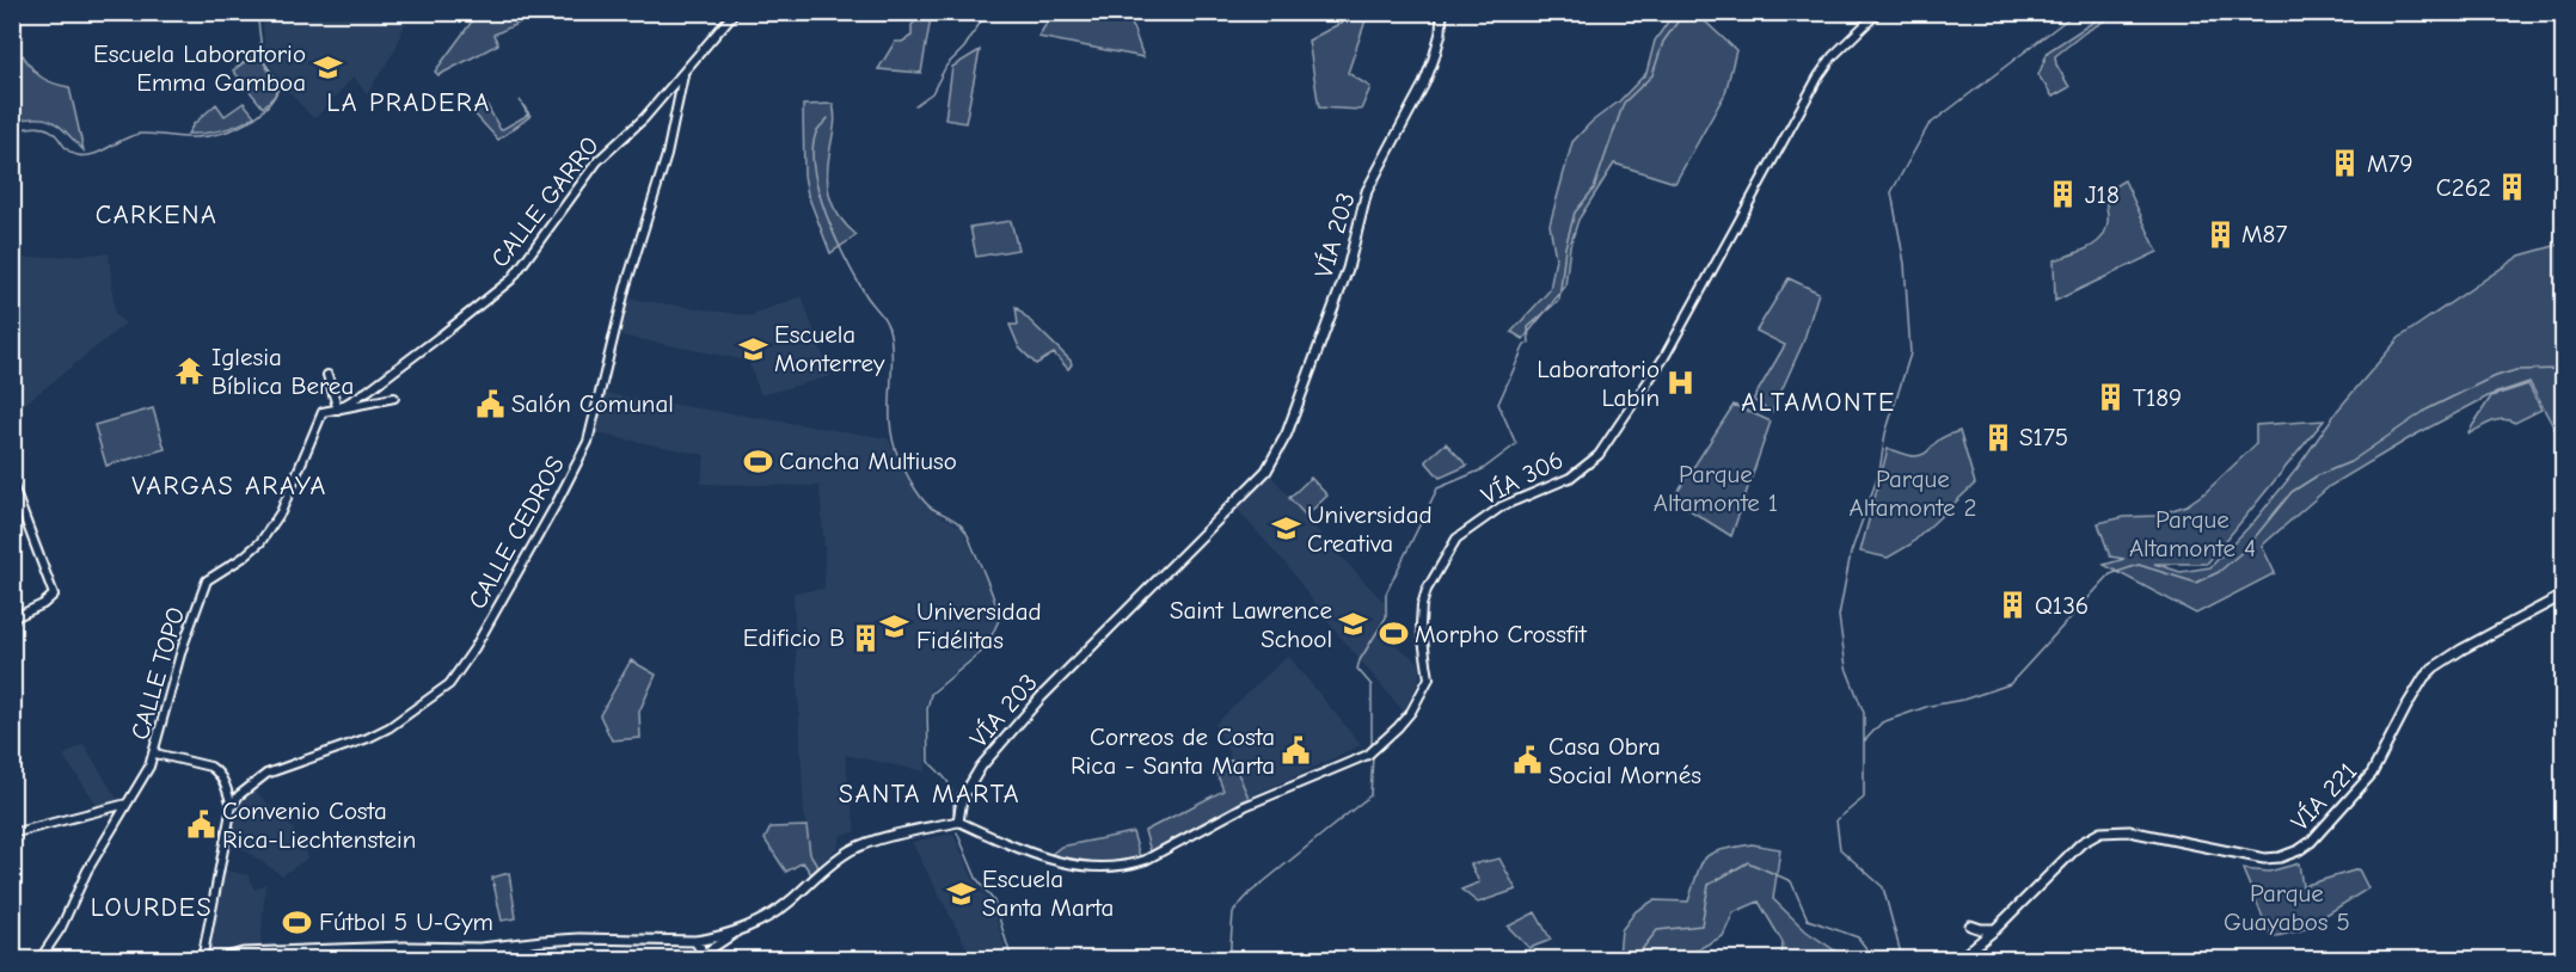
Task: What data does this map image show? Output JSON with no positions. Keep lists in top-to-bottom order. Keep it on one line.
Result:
{"streets":{"main road":["VÍA 203","VÍA 221"],"street":["CALLE GARRO","VÍA 306","CALLE CEDROS","CALLE TOPO"]},"crossings":[["CALLE GARRO","CALLE CEDROS"],["CALLE GARRO","CALLE TOPO"],["VÍA 203","VÍA 306"]],"districts":["LA PRADERA","CARKENA","ALTAMONTE","VARGAS ARAYA","SANTA MARTA","LOURDES"],"parks":["Parque Altamonte 1","Parque Altamonte 2","Parque Altamonte 4","Parque Guayabos 5"],"places":{"school or university":["Escuela Laboratorio Emma Gamboa","Escuela Monterrey","Universidad Creativa","Saint Lawrence School","Universidad Fidélitas","Escuela Santa Marta"],"building":["M79","C262","J18","M87","T189","S175","Q136","Edificio B"],"temple":["Iglesia Bíblica Berea"],"hospital":["Laboratorio Labín"],"public building":["Salón Comunal","Correos de Costa Rica - Santa Marta","Casa Obra Social Mornés","Convenio Costa Rica-Liechtenstein"],"sports":["Cancha Multiuso","Morpho Crossfit","Fútbol 5 U-Gym"]}}
